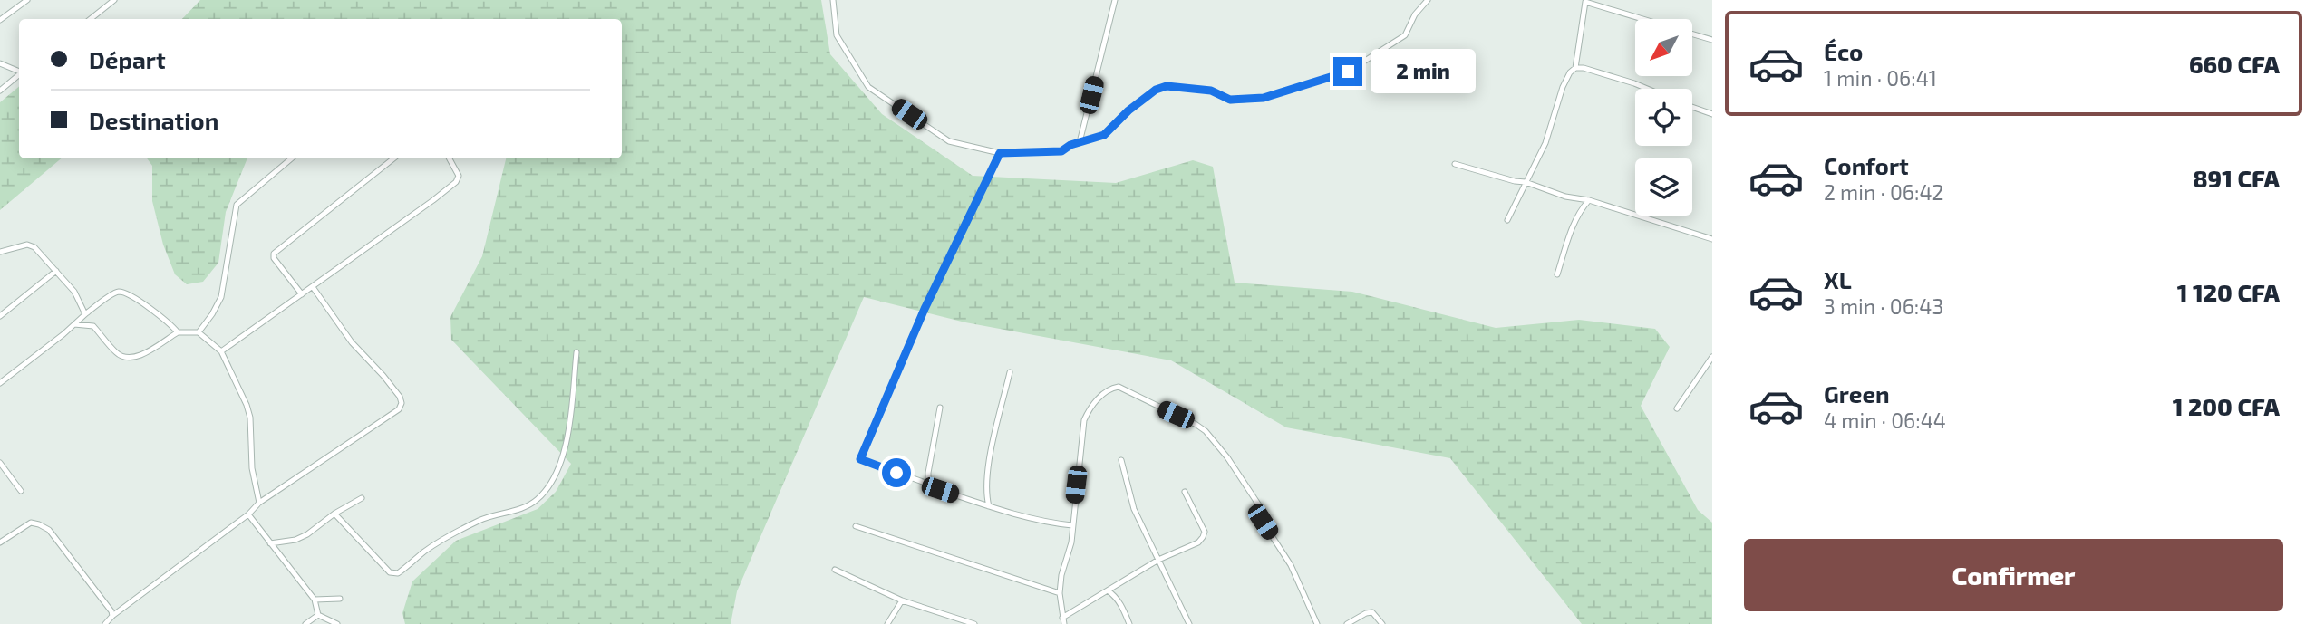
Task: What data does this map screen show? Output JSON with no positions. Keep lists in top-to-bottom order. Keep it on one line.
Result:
{"north":"bottom left","page":{"list":[{"name":"Éco","note":"1 min · 06:41","value":"660 CFA"},{"name":"Confort","note":"2 min · 06:42","value":"891 CFA"},{"name":"XL","note":"3 min · 06:43","value":"1 120 CFA"},{"name":"Green","note":"4 min · 06:44","value":"1 200 CFA"}],"banner":["Départ","Destination"],"bubble":"2 min","buttons":"Confirmer"}}
